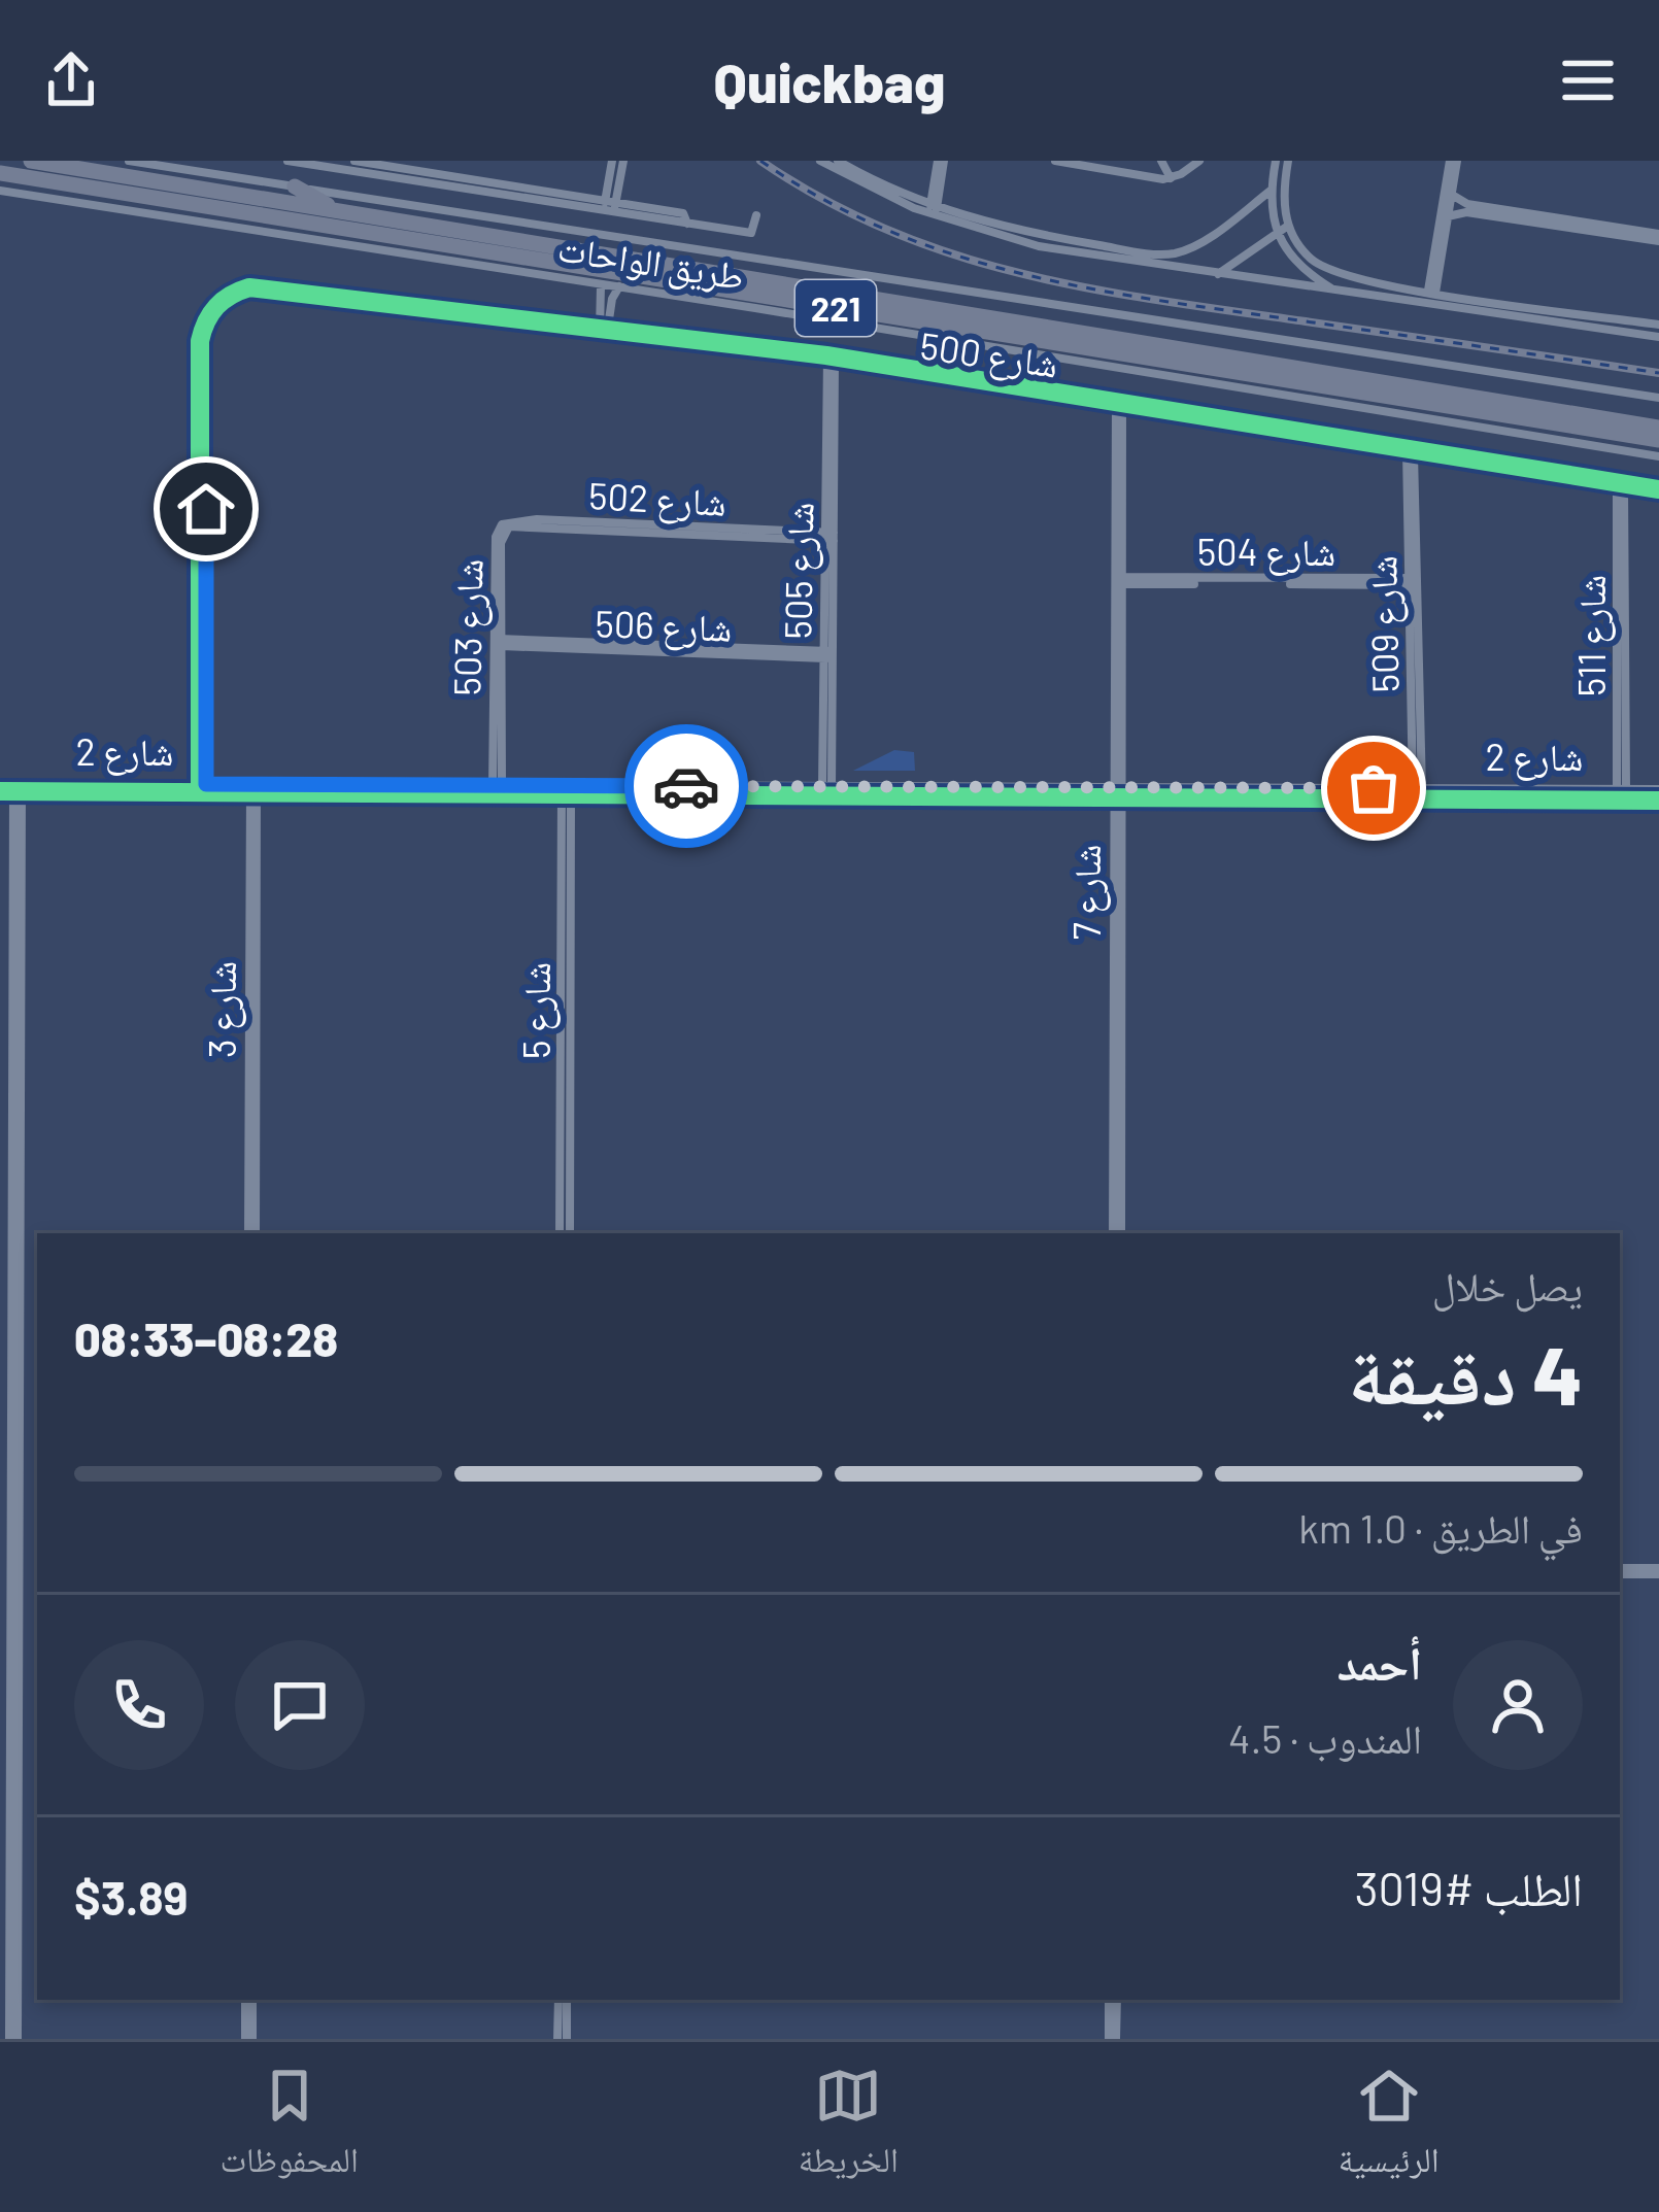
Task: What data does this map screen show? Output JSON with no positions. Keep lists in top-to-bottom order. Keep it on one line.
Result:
{"streets":{"highway":["طريق الواحات","221"],"street":["شارع 500","شارع 502","شارع 504","شارع 505","شارع 506","شارع 509","شارع 503","شارع 511","شارع 2","شارع 7","شارع 3","شارع 5"]},"crossings":[["شارع 500","شارع 505"],["شارع 500","شارع 509"],["شارع 500","شارع 511"],["شارع 500","شارع 2"],["شارع 500","شارع 7"],["شارع 502","شارع 505"],["شارع 502","شارع 503"],["شارع 504","شارع 509"],["شارع 504","شارع 7"],["شارع 505","شارع 506"],["شارع 505","شارع 2"],["شارع 506","شارع 503"],["شارع 509","شارع 2"],["شارع 503","شارع 2"],["شارع 511","شارع 2"],["شارع 2","شارع 7"],["شارع 2","شارع 3"],["شارع 2","شارع 5"]],"page":{"header":"Quickbag","heading":["4 دقيقة","يصل خلال","08:28–08:33"],"panel":["أحمد","المندوب · 4.5","الطلب #3019","$3.89"],"bar":"في الطريق · 1.0 km","tabs":["الرئيسية","الخريطة","المحفوظات"]}}
